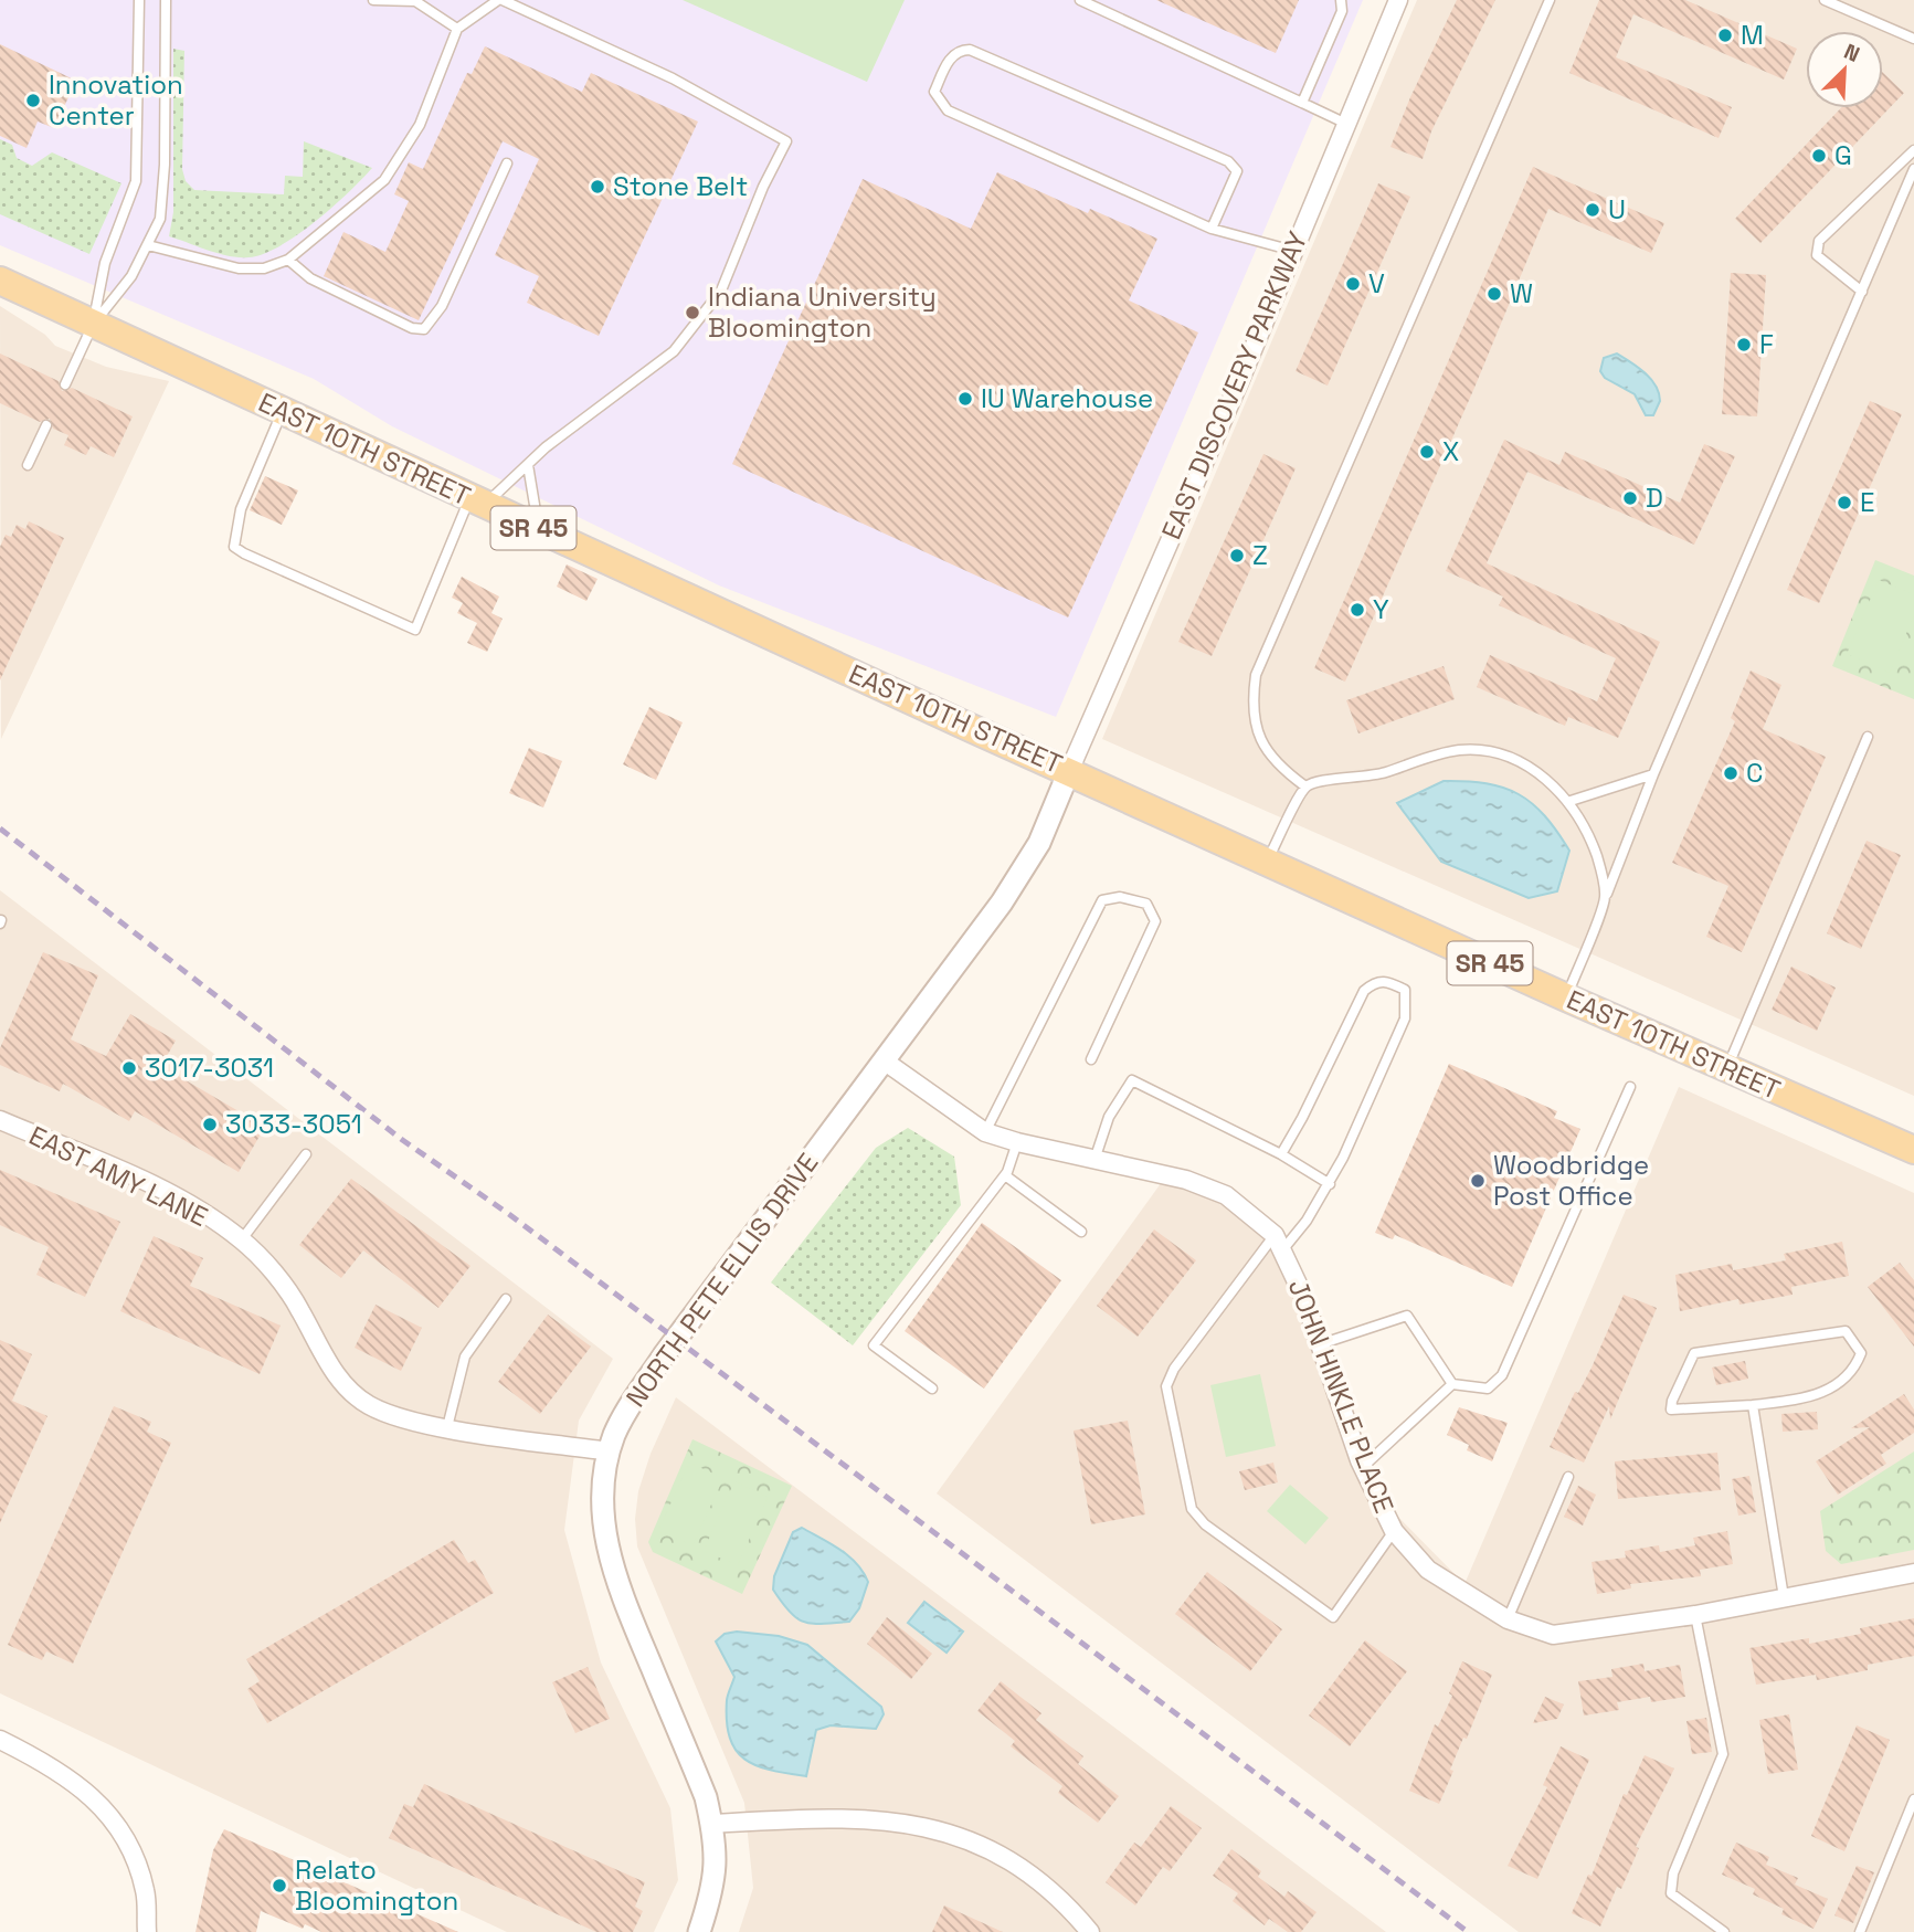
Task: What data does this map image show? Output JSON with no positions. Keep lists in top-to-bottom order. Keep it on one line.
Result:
{"streets":{"main road":["EAST 10TH STREET","SR 45"],"street":["EAST DISCOVERY PARKWAY","EAST AMY LANE","NORTH PETE ELLIS DRIVE","JOHN HINKLE PLACE"]},"crossings":[["EAST DISCOVERY PARKWAY","EAST 10TH STREET"],["EAST DISCOVERY PARKWAY","NORTH PETE ELLIS DRIVE"],["EAST 10TH STREET","NORTH PETE ELLIS DRIVE"],["EAST AMY LANE","NORTH PETE ELLIS DRIVE"],["NORTH PETE ELLIS DRIVE","JOHN HINKLE PLACE"]],"places":["M","Innovation Center","G","Stone Belt","U","V","W","Indiana University Bloomington","F","IU Warehouse","X","D","E","Z","Y","C","3017-3031","3033-3051","Woodbridge Post Office","Relato Bloomington"],"north":"top right"}
